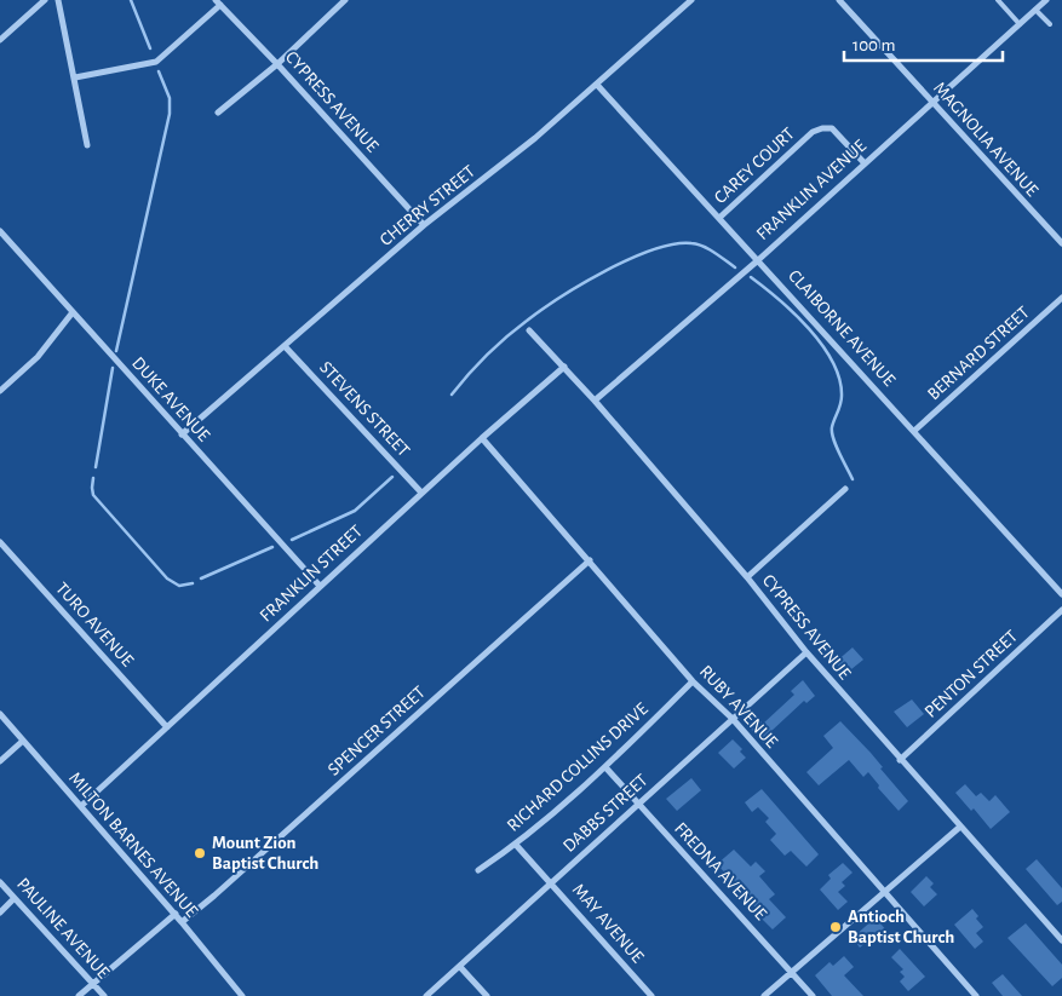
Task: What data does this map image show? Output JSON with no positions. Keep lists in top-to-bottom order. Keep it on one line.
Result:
{"streets":{"street":["CYPRESS AVENUE","MAGNOLIA AVENUE","CAREY COURT","FRANKLIN AVENUE","CHERRY STREET","CLAIBORNE AVENUE","BERNARD STREET","DUKE AVENUE","STEVENS STREET","FRANKLIN STREET","TURO AVENUE","PENTON STREET","RUBY AVENUE","SPENCER STREET","RICHARD COLLINS DRIVE","DABBS STREET","MILTON BARNES AVENUE","FREDNA AVENUE","MAY AVENUE","PAULINE AVENUE"]},"crossings":[["CYPRESS AVENUE","FRANKLIN AVENUE"],["CYPRESS AVENUE","CHERRY STREET"],["CYPRESS AVENUE","FRANKLIN STREET"],["CYPRESS AVENUE","PENTON STREET"],["CYPRESS AVENUE","DABBS STREET"],["MAGNOLIA AVENUE","FRANKLIN AVENUE"],["CAREY COURT","FRANKLIN AVENUE"],["CAREY COURT","CLAIBORNE AVENUE"],["FRANKLIN AVENUE","CLAIBORNE AVENUE"],["CHERRY STREET","CLAIBORNE AVENUE"],["CHERRY STREET","DUKE AVENUE"],["CHERRY STREET","STEVENS STREET"],["CLAIBORNE AVENUE","BERNARD STREET"],["DUKE AVENUE","FRANKLIN STREET"],["STEVENS STREET","FRANKLIN STREET"],["FRANKLIN STREET","TURO AVENUE"],["FRANKLIN STREET","RUBY AVENUE"],["FRANKLIN STREET","MILTON BARNES AVENUE"],["RUBY AVENUE","SPENCER STREET"],["RUBY AVENUE","RICHARD COLLINS DRIVE"],["RUBY AVENUE","DABBS STREET"],["SPENCER STREET","MILTON BARNES AVENUE"],["RICHARD COLLINS DRIVE","FREDNA AVENUE"],["RICHARD COLLINS DRIVE","MAY AVENUE"],["DABBS STREET","FREDNA AVENUE"],["DABBS STREET","MAY AVENUE"]],"places":["Mount Zion Baptist Church","Antioch Baptist Church"],"scale_bar":"100 m"}
